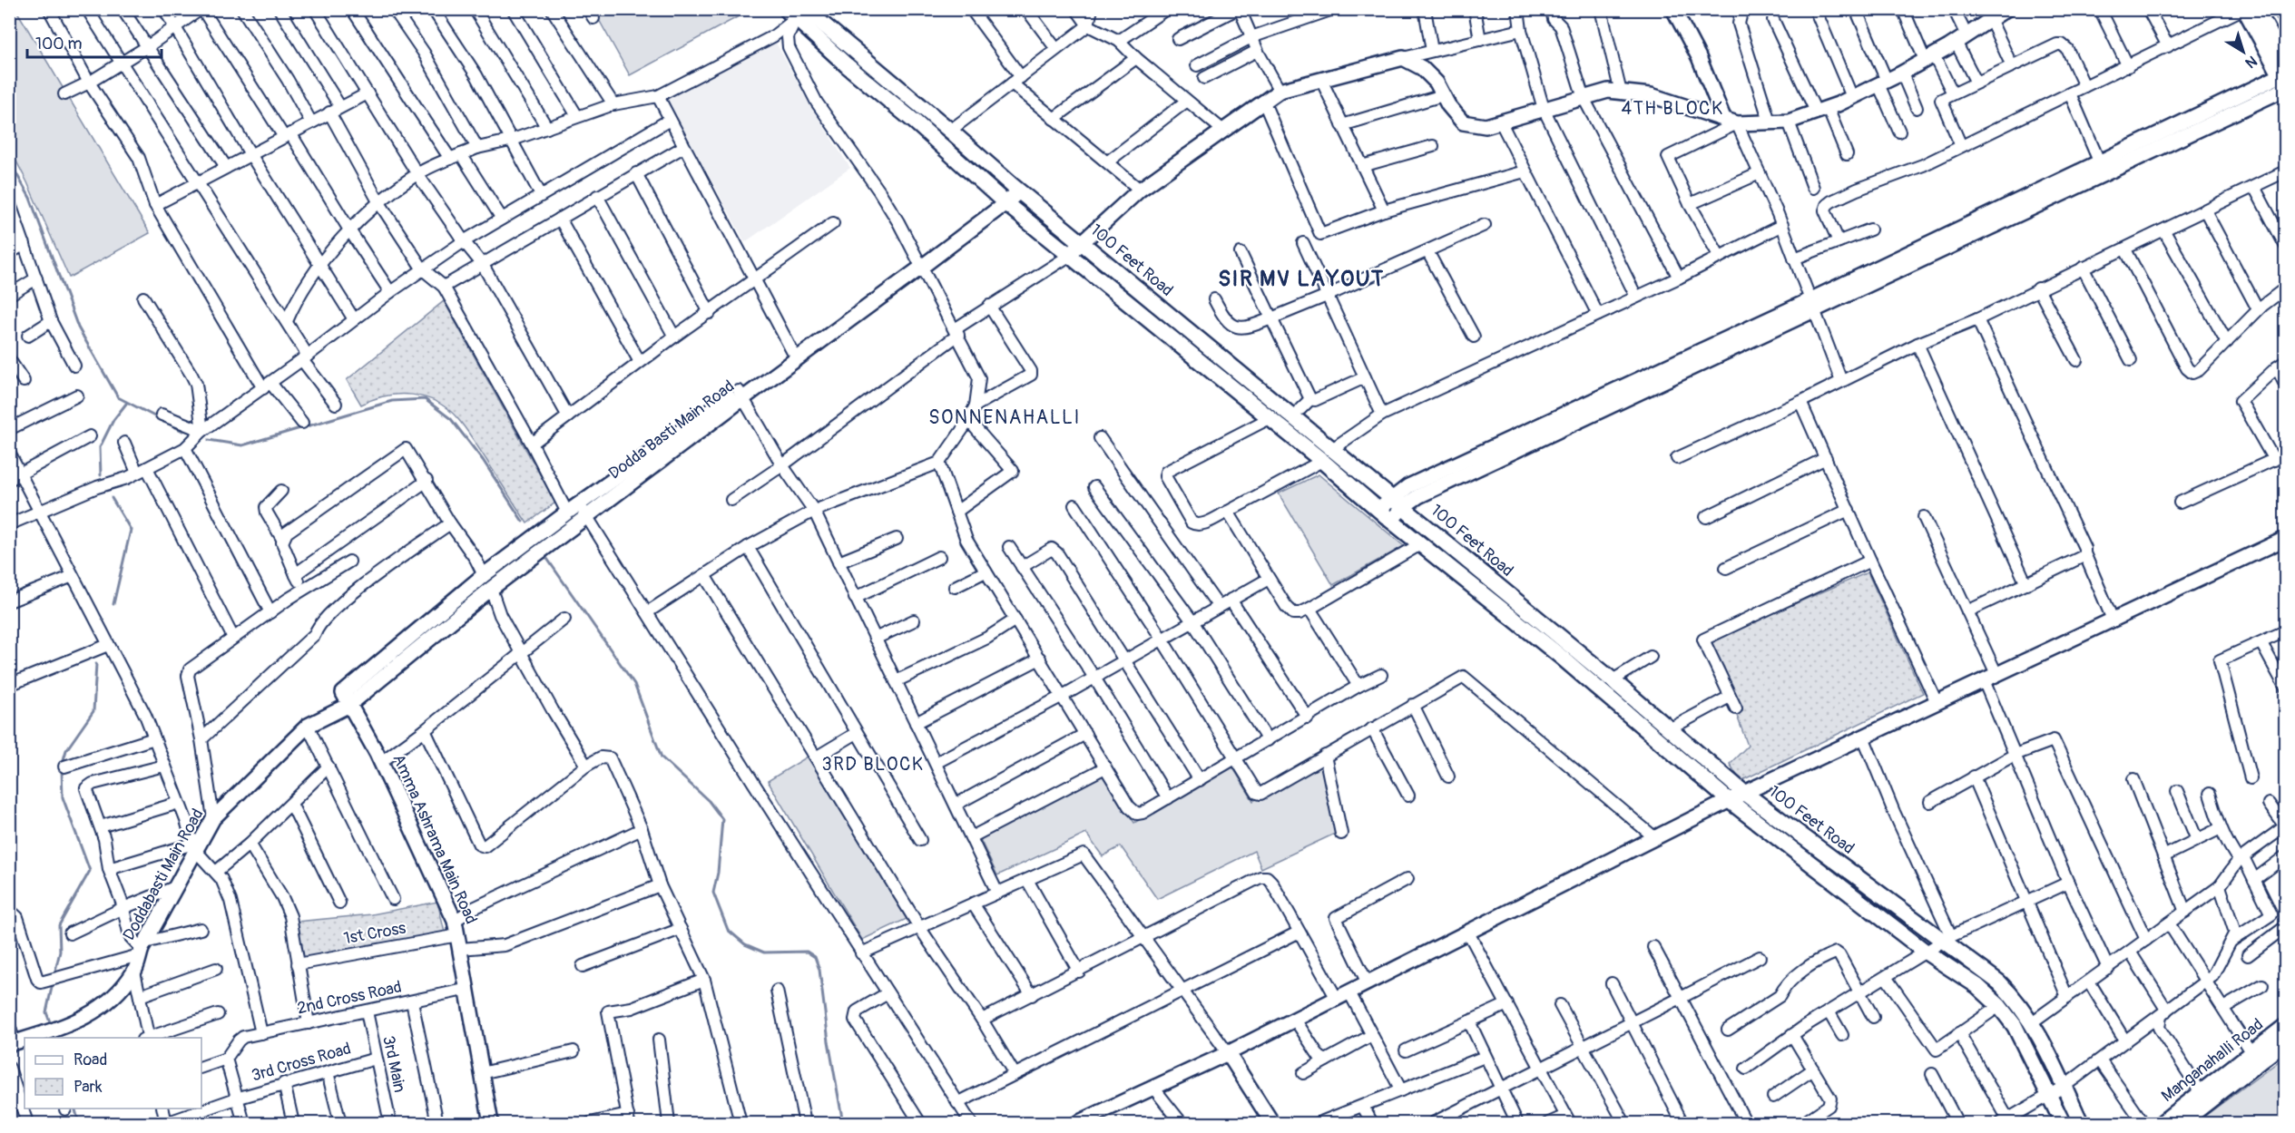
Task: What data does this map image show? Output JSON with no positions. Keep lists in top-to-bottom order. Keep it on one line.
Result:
{"streets":{"main road":["100 Feet Road"],"street":["Dodda Basti Main Road","Amma Ashrama Main Road","Doddabasti Main Road","1st Cross","2nd Cross Road","Manganahalli Road","3rd Cross Road","3rd Main"]},"crossings":[["100 Feet Road","Dodda Basti Main Road"],["Dodda Basti Main Road","Amma Ashrama Main Road"],["Dodda Basti Main Road","Doddabasti Main Road"],["Amma Ashrama Main Road","Doddabasti Main Road"],["Amma Ashrama Main Road","1st Cross"],["Amma Ashrama Main Road","2nd Cross Road"],["2nd Cross Road","3rd Main"],["3rd Cross Road","3rd Main"]],"districts":["4TH BLOCK","SIR MV LAYOUT","SONNENAHALLI","3RD BLOCK"],"legend":["Road","Park"],"scale_bar":"100 m","north":"bottom right"}
